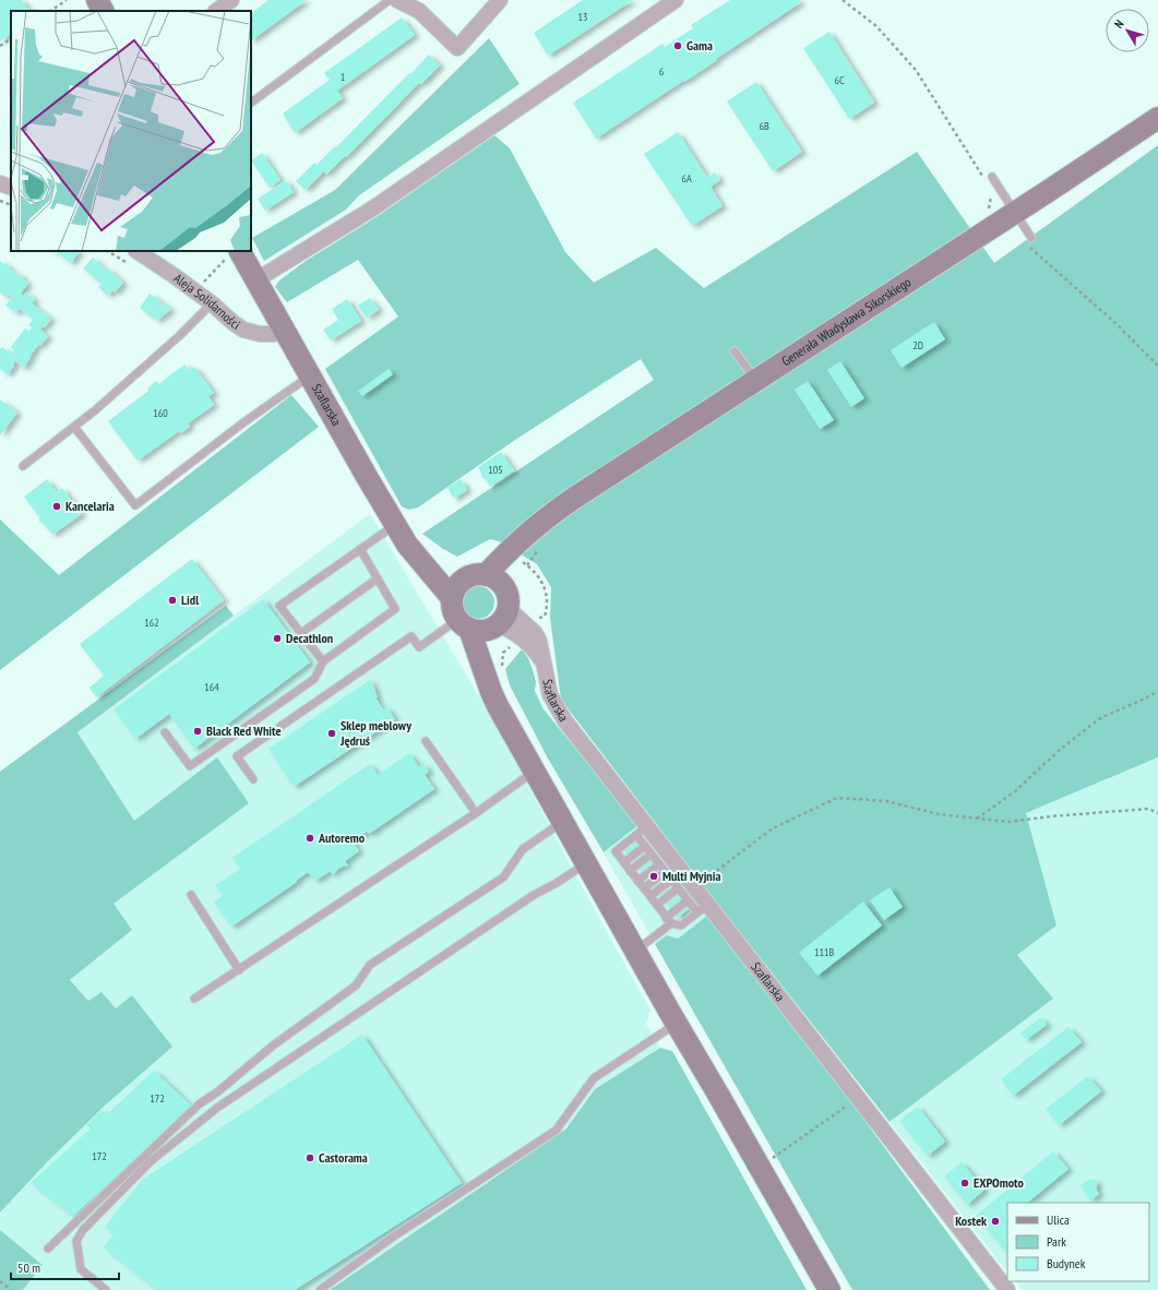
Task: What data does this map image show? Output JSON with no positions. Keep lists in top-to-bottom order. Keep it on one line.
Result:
{"streets":{"street":["Aleja Solidarności","Generała Władysława Sikorskiego","Szaflarska"]},"crossings":[["Aleja Solidarności","Szaflarska"],["Generała Władysława Sikorskiego","Szaflarska"]],"places":["Gama","Kancelaria","Lidl","Decathlon","Black Red White","Sklep meblowy Jędruś","Autoremo","Multi Myjnia","Castorama","EXPOmoto","Kostek"],"house_numbers":["13","6","1","6C","6B","6A","2D","160","105","162","164","111B","172","172"],"legend":["Ulica","Park","Budynek"],"scale_bar":"50 m","north":"top left"}
